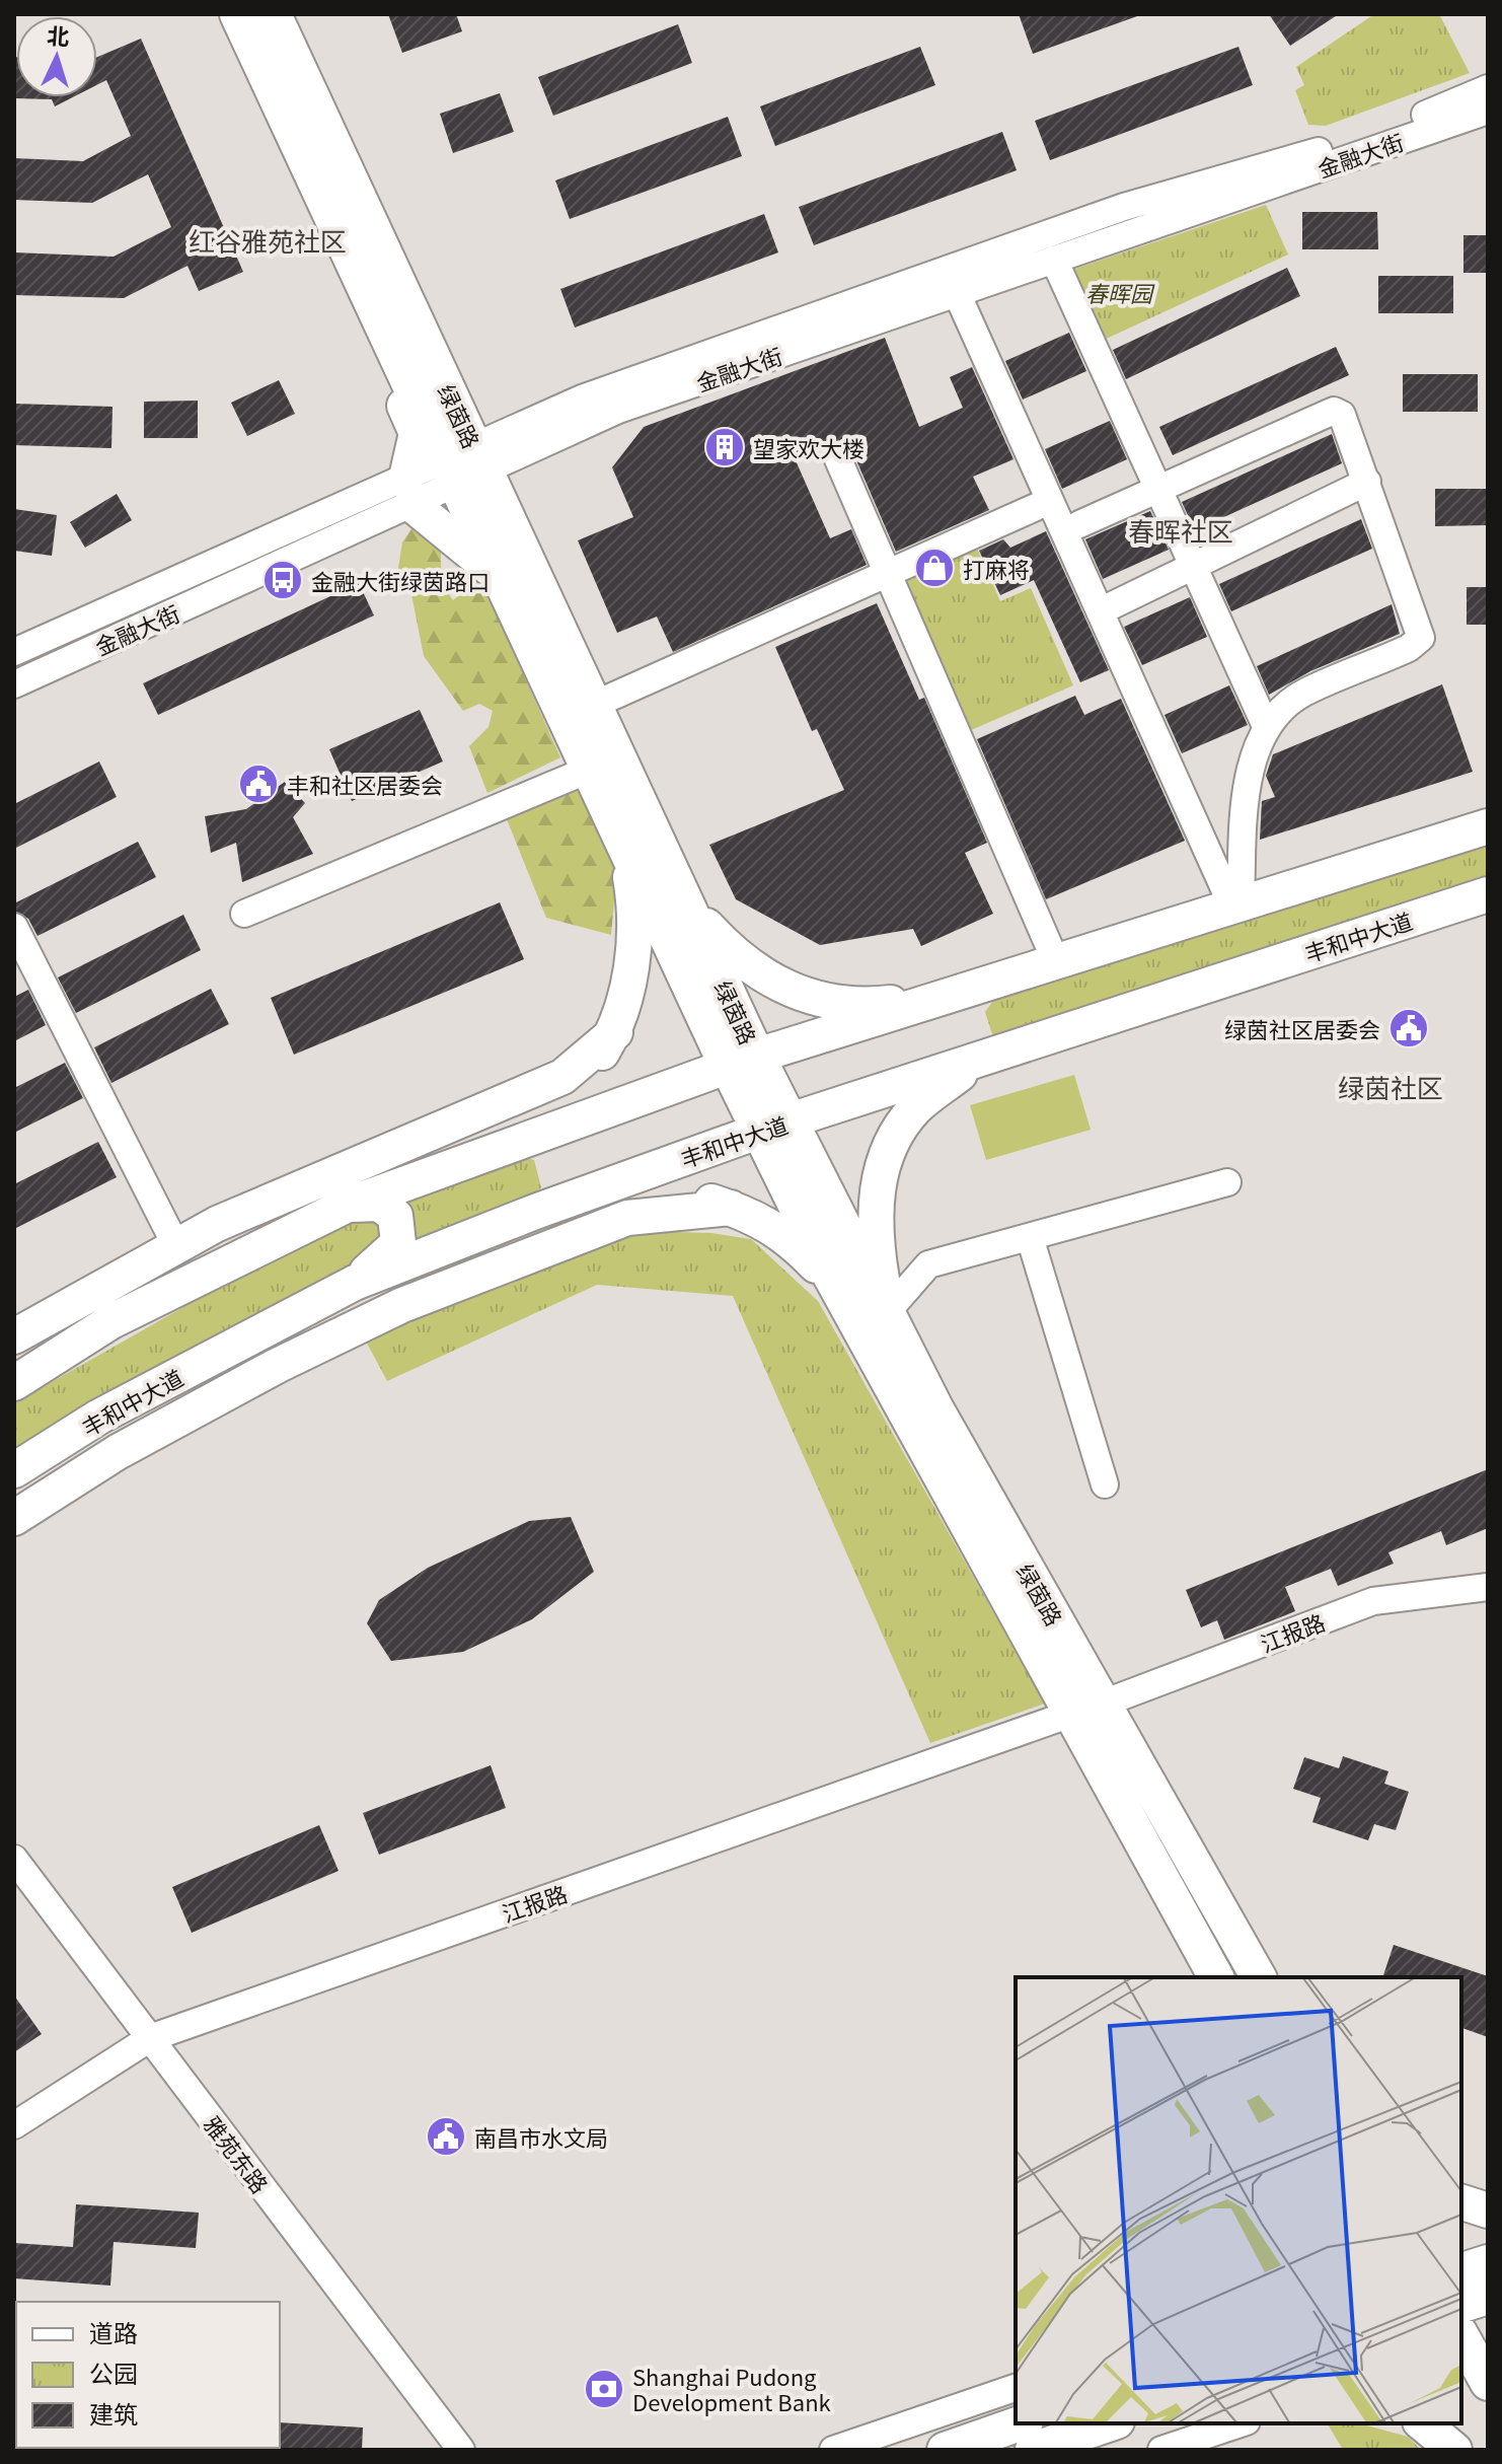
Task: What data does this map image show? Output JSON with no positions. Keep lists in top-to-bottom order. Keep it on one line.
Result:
{"streets":{"main road":["绿茵路","丰和中大道"],"street":["金融大街","江报路","雅苑东路"]},"crossings":[["金融大街","绿茵路"],["绿茵路","丰和中大道"],["绿茵路","江报路"],["江报路","雅苑东路"]],"districts":["红谷雅苑社区","春晖社区","绿茵社区"],"parks":["春晖园"],"places":{"building":["望家欢大楼"],"shop":["打麻将"],"bus stop":["金融大街绿茵路口"],"public building":["丰和社区居委会","绿茵社区居委会","南昌市水文局"],"bank":["Shanghai Pudong Development Bank"]},"legend":["道路","公园","建筑"],"north":"top"}
